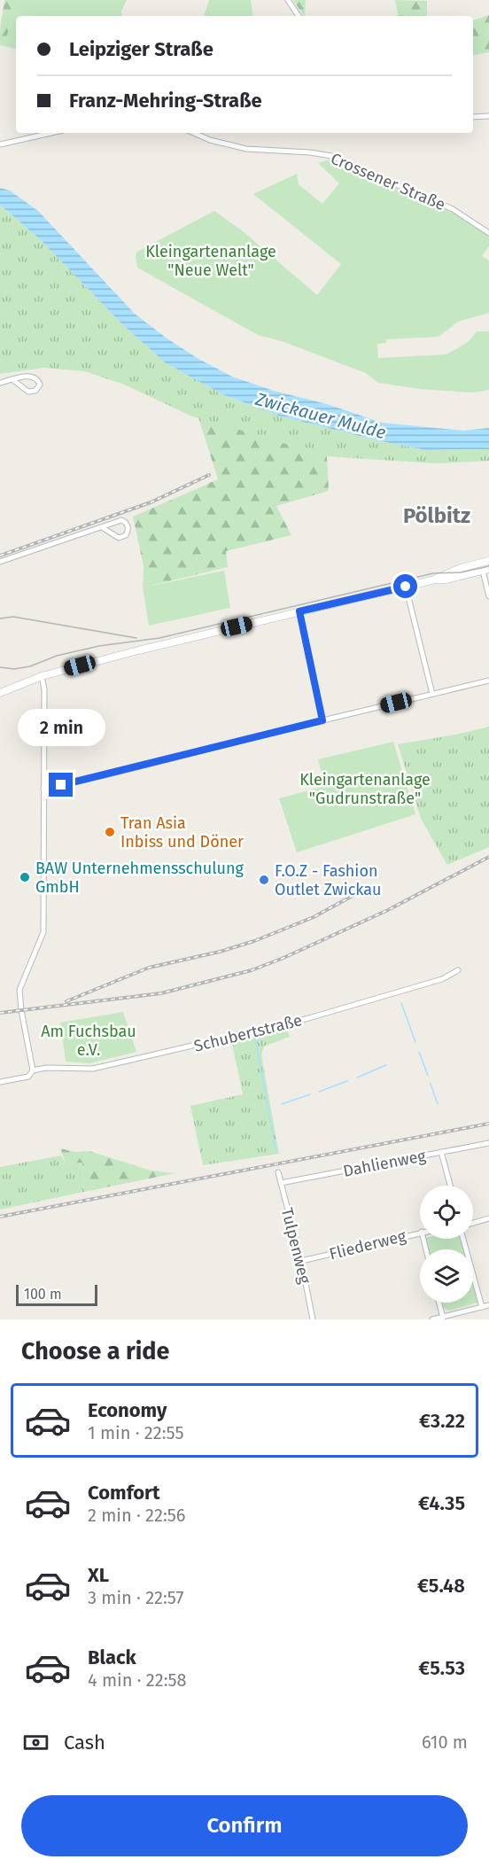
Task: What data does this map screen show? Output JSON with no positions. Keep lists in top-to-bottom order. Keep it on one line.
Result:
{"streets":{"street":["Crossener Straße","Schubertstraße","Dahlienweg","Fliederweg","Tulpenweg"]},"crossings":[["Dahlienweg","Tulpenweg"],["Fliederweg","Tulpenweg"]],"districts":["Pölbitz"],"water":["Zwickauer Mulde"],"parks":["Kleingartenanlage \"Neue Welt\"","Kleingartenanlage \"Gudrunstraße\"","Am Fuchsbau e.V."],"places":["Tran Asia Inbiss und Döner","BAW Unternehmensschulung GmbH","F.O.Z - Fashion Outlet Zwickau"],"scale_bar":"100 m","page":{"banner":["Leipziger Straße","Franz-Mehring-Straße"],"bubble":"2 min","scale":"100 m","heading":"Choose a ride","list":[{"name":"Economy","note":"1 min · 22:55","value":"€3.22"},{"name":"Comfort","note":"2 min · 22:56","value":"€4.35"},{"name":"XL","note":"3 min · 22:57","value":"€5.48"},{"name":"Black","note":"4 min · 22:58","value":"€5.53"}],"pay":["Cash","610 m"],"buttons":"Confirm"}}
